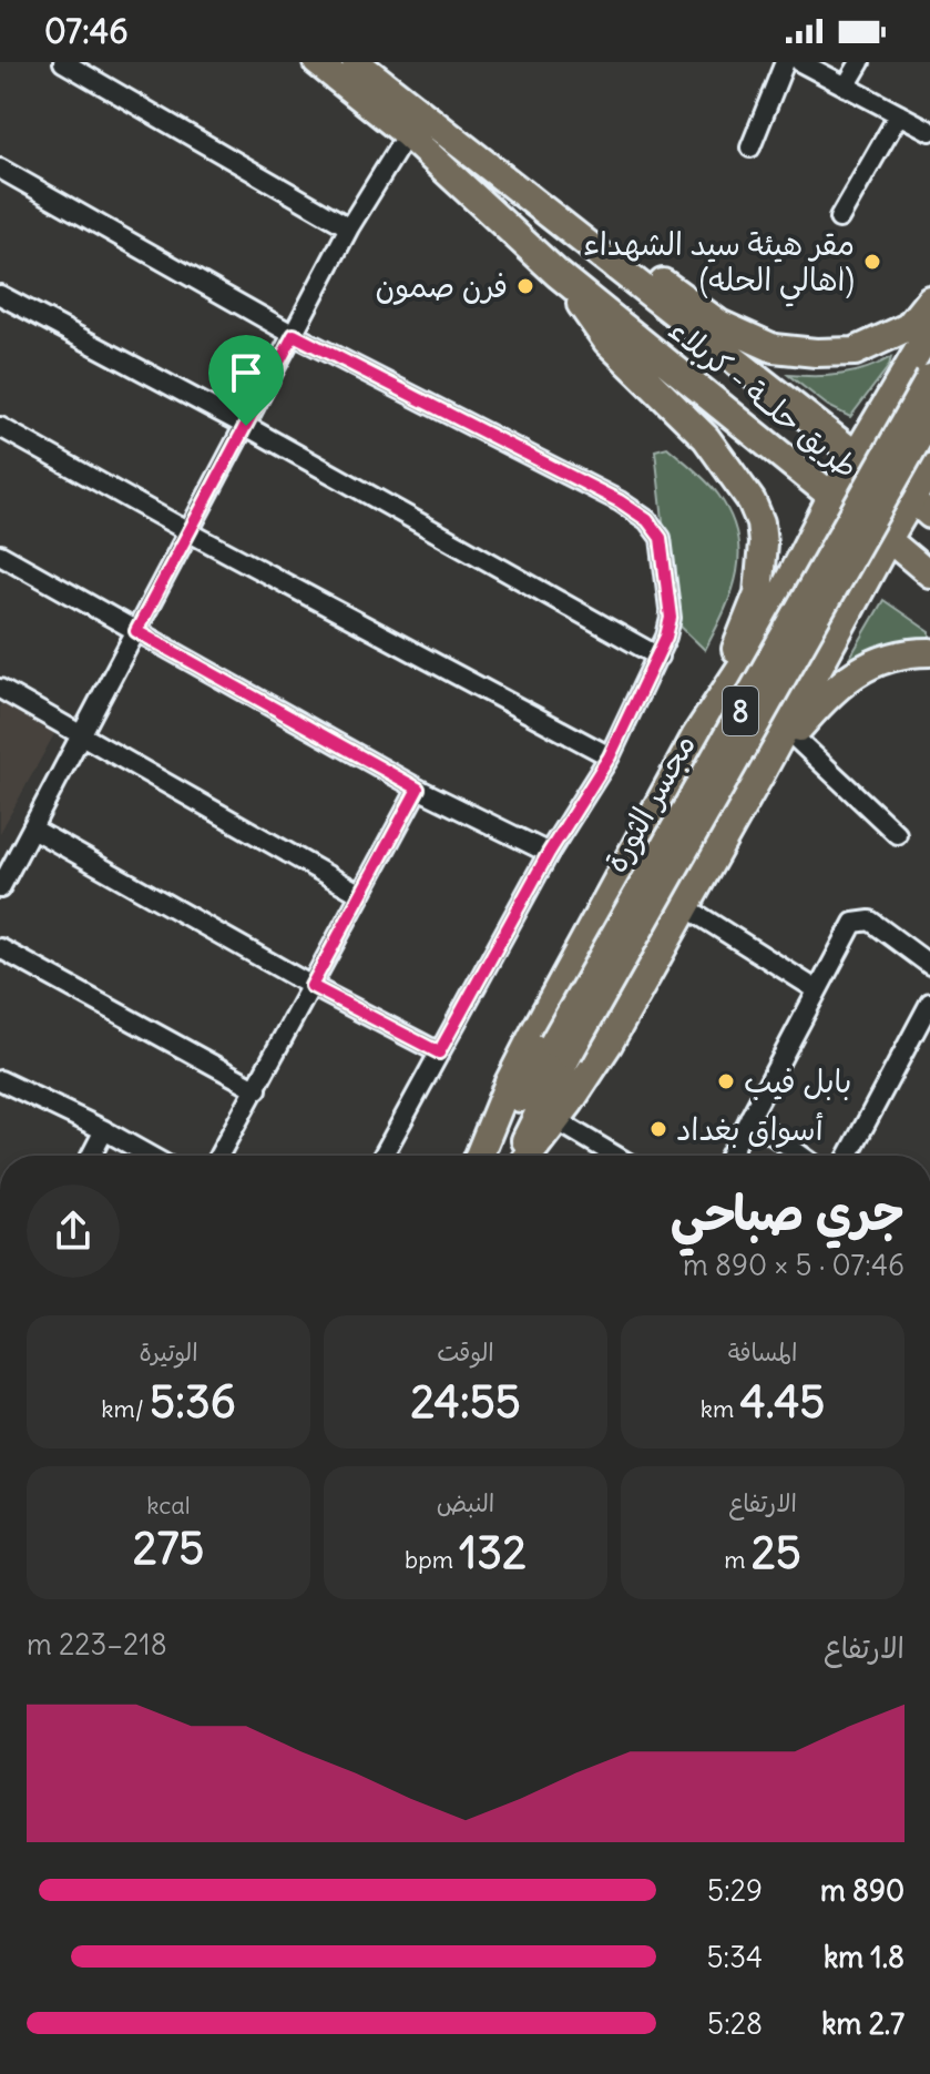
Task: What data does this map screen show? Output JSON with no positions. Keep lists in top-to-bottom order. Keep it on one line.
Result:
{"streets":{"highway":["طريق حلــة - كربلاء","8","مجسر الثورة"]},"places":["مقر هيئة سيد الشهداء (اهالي الحله)","فرن صمون","بابل فيب","أسواق بغداد"],"page":{"status":"07:46","heading":["جري صباحي","07:46 · 5 × 890 m"],"stats":[["المسافة","4.45 km"],["الوقت","24:55"],["الوتيرة","5:36 /km"],["الارتفاع","25 m"],["النبض","132 bpm"],["kcal","275"]],"chart":["الارتفاع","218–223 m"],"list":[{"name":"890 m","note":"5:29"},{"name":"1.8 km","note":"5:34"},{"name":"2.7 km","note":"5:28"}]}}
